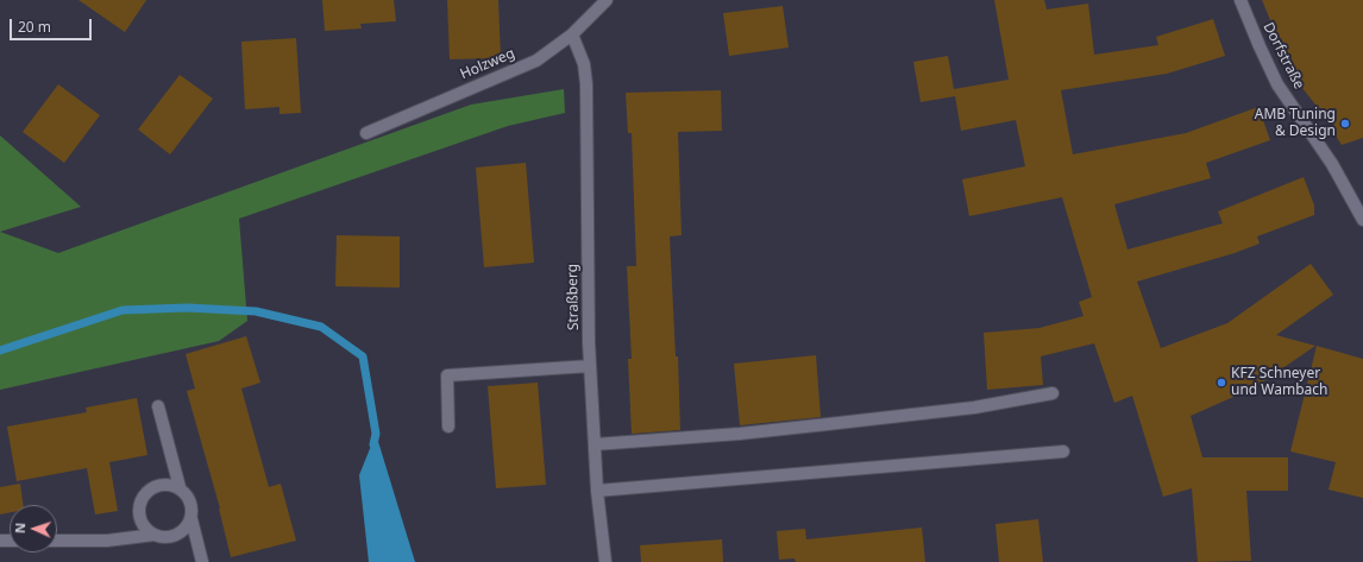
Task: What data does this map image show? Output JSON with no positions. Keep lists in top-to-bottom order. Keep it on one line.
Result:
{"streets":{"street":["Dorfstraße","Holzweg","Straßberg"]},"crossings":[["Holzweg","Straßberg"]],"places":["AMB Tuning & Design","KFZ Schneyer und Wambach"],"scale_bar":"20 m","north":"left"}
